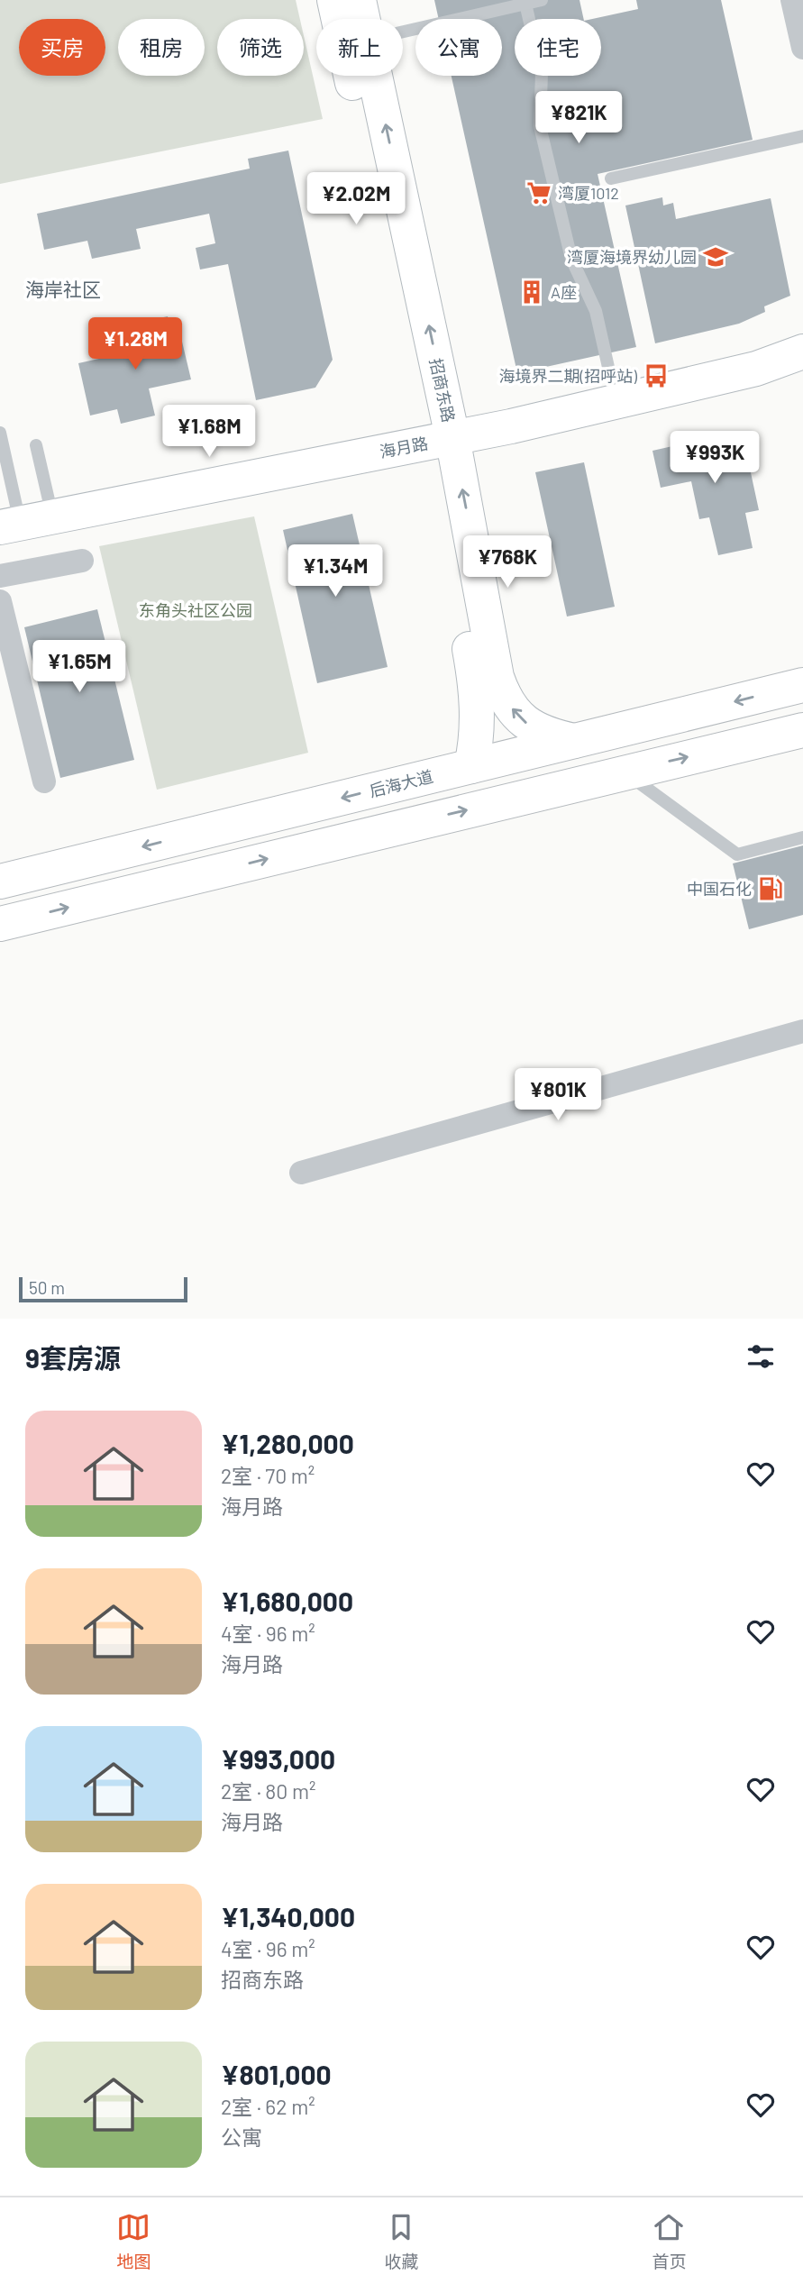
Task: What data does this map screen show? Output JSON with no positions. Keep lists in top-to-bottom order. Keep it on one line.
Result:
{"streets":{"street":["招商东路","海月路","后海大道"]},"crossings":[["招商东路","海月路"],["招商东路","后海大道"]],"districts":["海岸社区"],"parks":["东角头社区公园"],"places":{"supermarket":["湾厦1012"],"school or university":["湾厦海境界幼儿园"],"building":["A座"],"bus stop":["海境界二期(招呼站)"],"fuel station":["中国石化"]},"scale_bar":"50 m","page":{"chip":["买房","租房","筛选","新上","公寓","住宅"],"price":["¥821K","¥2.02M","¥1.28M","¥1.68M","¥993K","¥768K","¥1.34M","¥1.65M","¥801K"],"scale":"50 m","heading":"9套房源","list":[{"name":"¥1,280,000","note":"2室 · 70 m² · 海月路"},{"name":"¥1,680,000","note":"4室 · 96 m² · 海月路"},{"name":"¥993,000","note":"2室 · 80 m² · 海月路"},{"name":"¥1,340,000","note":"4室 · 96 m² · 招商东路"},{"name":"¥801,000","note":"2室 · 62 m² · 公寓"}],"tabs":["地图","收藏","首页"]}}
